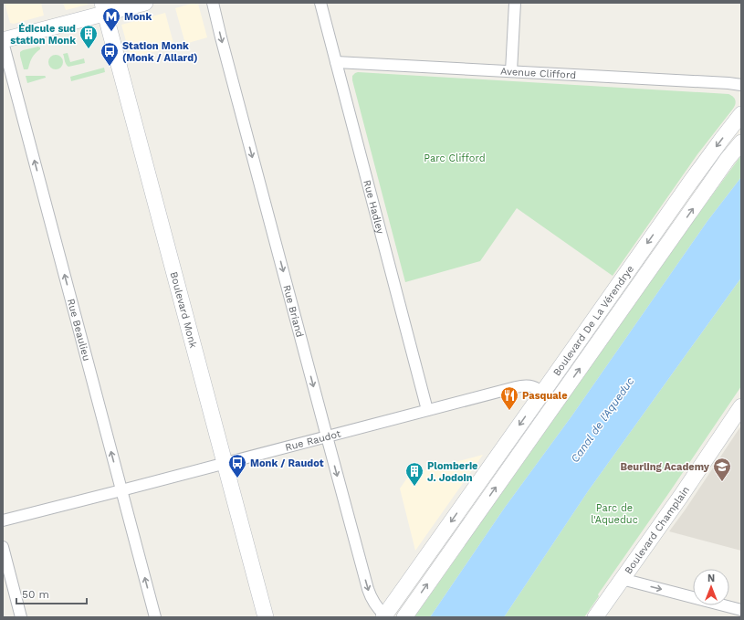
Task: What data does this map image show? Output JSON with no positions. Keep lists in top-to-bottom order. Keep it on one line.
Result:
{"streets":{"main road":["Boulevard Monk","Boulevard De La Vérendrye","Boulevard Champlain"],"street":["Avenue Clifford","Rue Hadley","Rue Briand","Rue Beaulieu","Rue Raudot"]},"crossings":[["Avenue Clifford","Rue Hadley"],["Rue Hadley","Rue Raudot"],["Boulevard Monk","Rue Raudot"],["Rue Briand","Boulevard De La Vérendrye"],["Rue Briand","Rue Raudot"],["Boulevard De La Vérendrye","Rue Raudot"],["Rue Beaulieu","Rue Raudot"]],"one_way":["Rue Briand","Rue Beaulieu"],"water":["Canal de l'Aqueduc"],"parks":["Parc Clifford","Parc de l'Aqueduc"],"places":{"metro station":["Monk"],"building":["Édicule sud station Monk","Plomberie J. Jodoin"],"bus stop":["Station Monk (Monk / Allard)","Monk / Raudot"],"restaurant":["Pasquale"],"school or university":["Beurling Academy"]},"scale_bar":"50 m","north":"top"}
